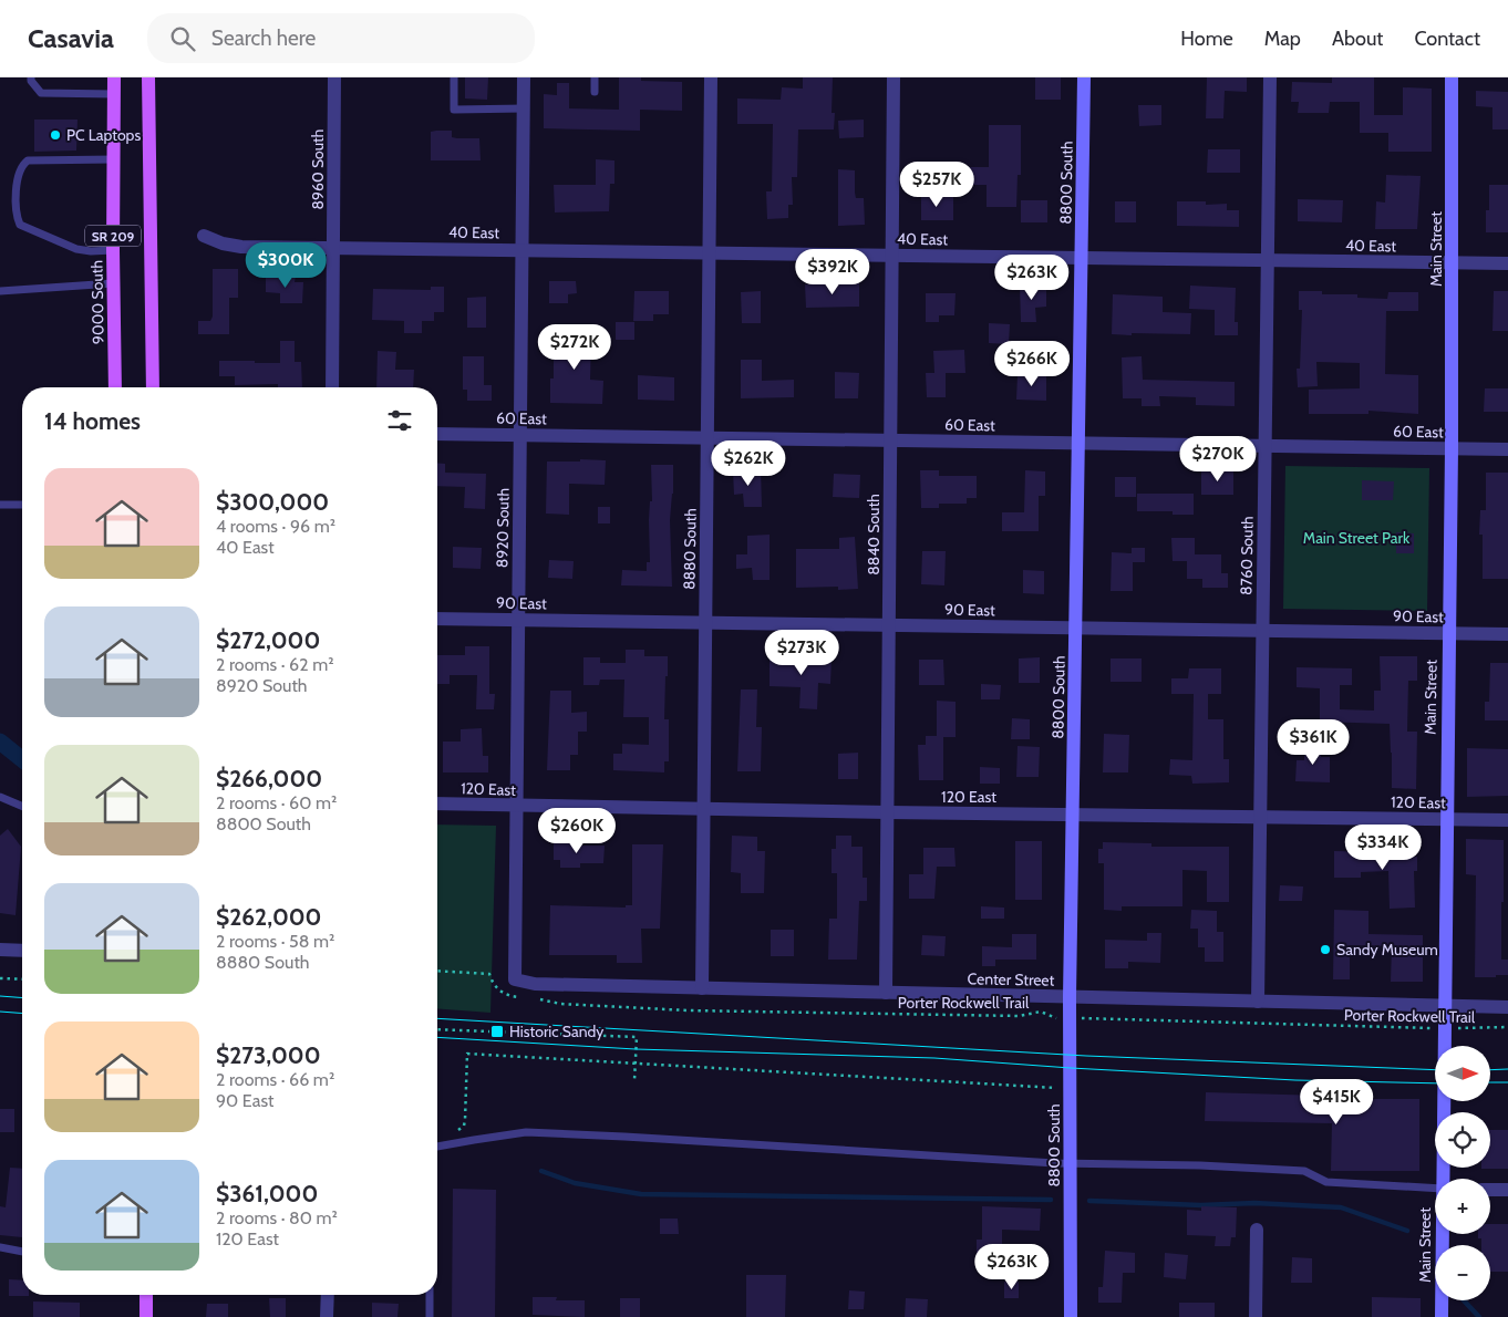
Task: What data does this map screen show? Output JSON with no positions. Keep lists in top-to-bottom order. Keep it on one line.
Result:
{"streets":{"main road":["SR 209","9000 South"],"street":["8960 South","8800 South","40 East","Main Street","60 East","8920 South","8840 South","8880 South","8760 South","90 East","120 East","Center Street"],"path":["Porter Rockwell Trail"]},"crossings":[["8960 South","40 East"],["8800 South","40 East"],["8800 South","60 East"],["8800 South","90 East"],["8800 South","120 East"],["8800 South","Center Street"],["8800 South","Porter Rockwell Trail"],["40 East","Main Street"],["40 East","8920 South"],["40 East","8840 South"],["40 East","8880 South"],["40 East","8760 South"],["Main Street","60 East"],["Main Street","90 East"],["Main Street","120 East"],["Main Street","Center Street"],["Main Street","Porter Rockwell Trail"],["60 East","8920 South"],["60 East","8840 South"],["60 East","8880 South"],["60 East","8760 South"],["8920 South","90 East"],["8920 South","120 East"],["8920 South","Center Street"],["8840 South","90 East"],["8840 South","120 East"],["8840 South","Center Street"],["8880 South","90 East"],["8880 South","120 East"],["8880 South","Center Street"],["8760 South","90 East"],["8760 South","120 East"],["8760 South","Center Street"]],"parks":["Main Street Park"],"places":{"other":["PC Laptops","Sandy Museum"],"transit":["Historic Sandy"]},"north":"right","page":{"header":"Casavia","search":"Search here","nav":["Home","Map","About","Contact"],"price":["$257K","$300K","$392K","$263K","$272K","$266K","$270K","$262K","$273K","$361K","$260K","$334K","$415K","$263K"],"heading":"14 homes","list":[{"name":"$300,000","note":"4 rooms · 96 m² · 40 East"},{"name":"$272,000","note":"2 rooms · 62 m² · 8920 South"},{"name":"$266,000","note":"2 rooms · 60 m² · 8800 South"},{"name":"$262,000","note":"2 rooms · 58 m² · 8880 South"},{"name":"$273,000","note":"2 rooms · 66 m² · 90 East"},{"name":"$361,000","note":"2 rooms · 80 m² · 120 East"}],"map_buttons":["+","−"]}}
